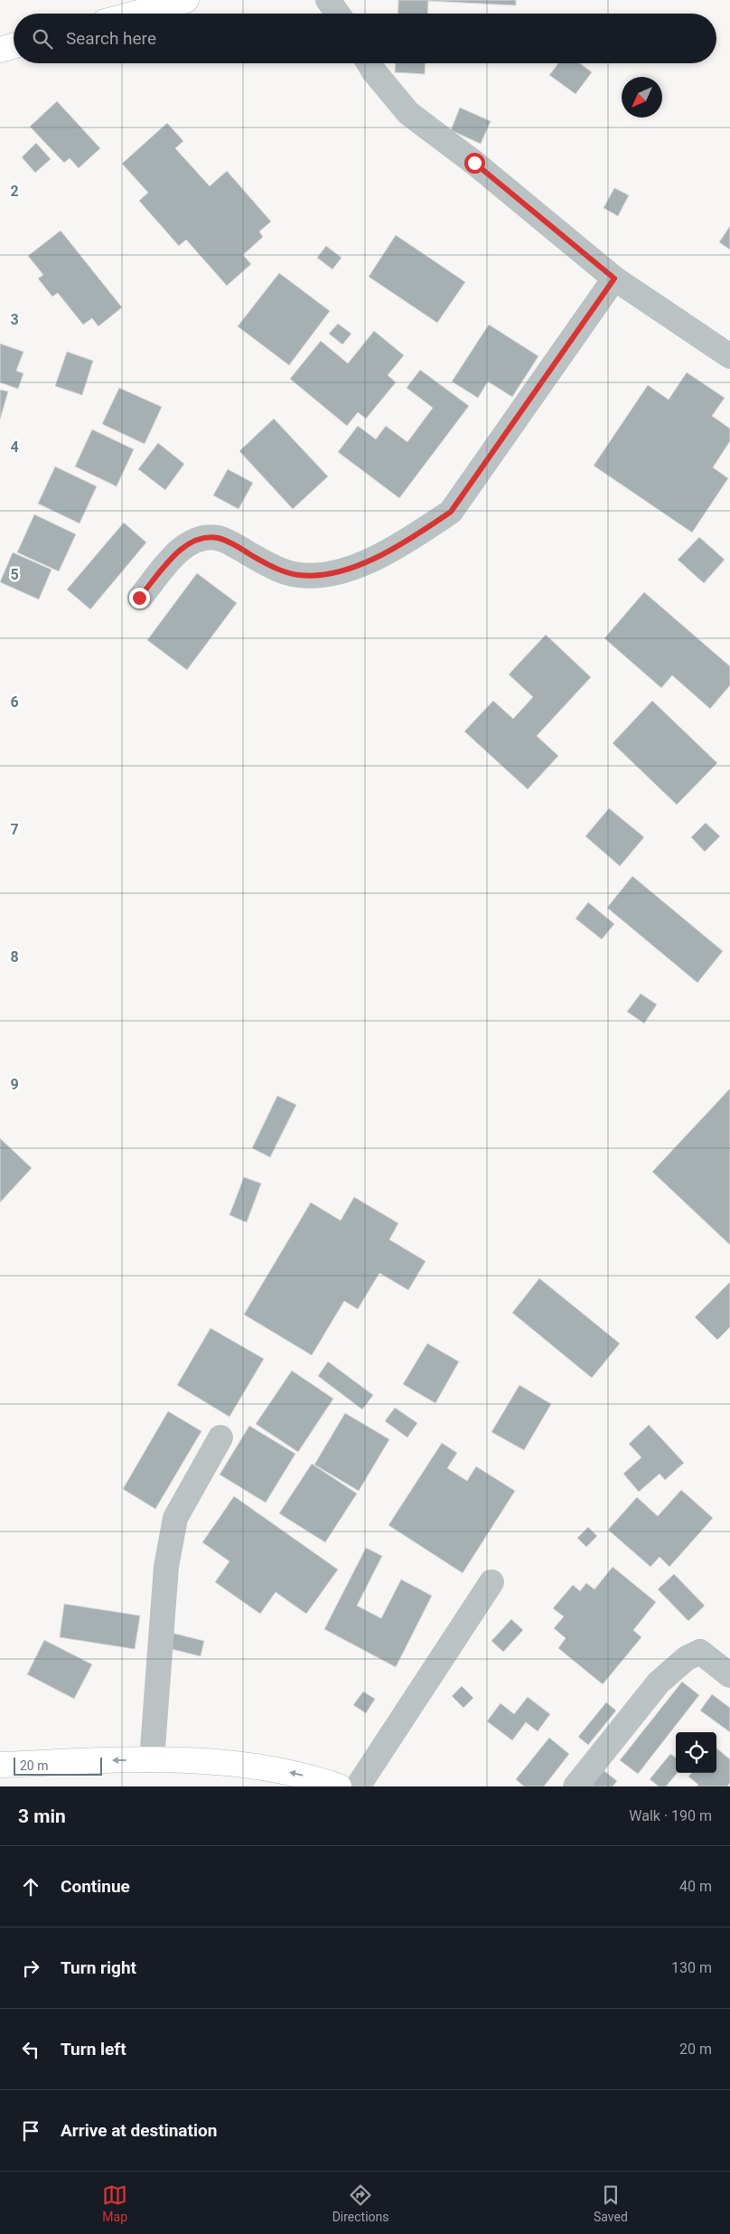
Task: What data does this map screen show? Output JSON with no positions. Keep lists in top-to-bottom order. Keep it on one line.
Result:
{"scale_bar":"20 m","north":"bottom left","page":{"search":"Search here","scale":"20 m","heading":["3 min","Walk · 190 m"],"list":[["Continue","40 m"],["Turn right","130 m"],["Turn left","20 m"],"Arrive at destination"],"nav":["Map","Directions","Saved"]},"grid":{"rows":["2","3","4","5","6","7","8","9"]}}
